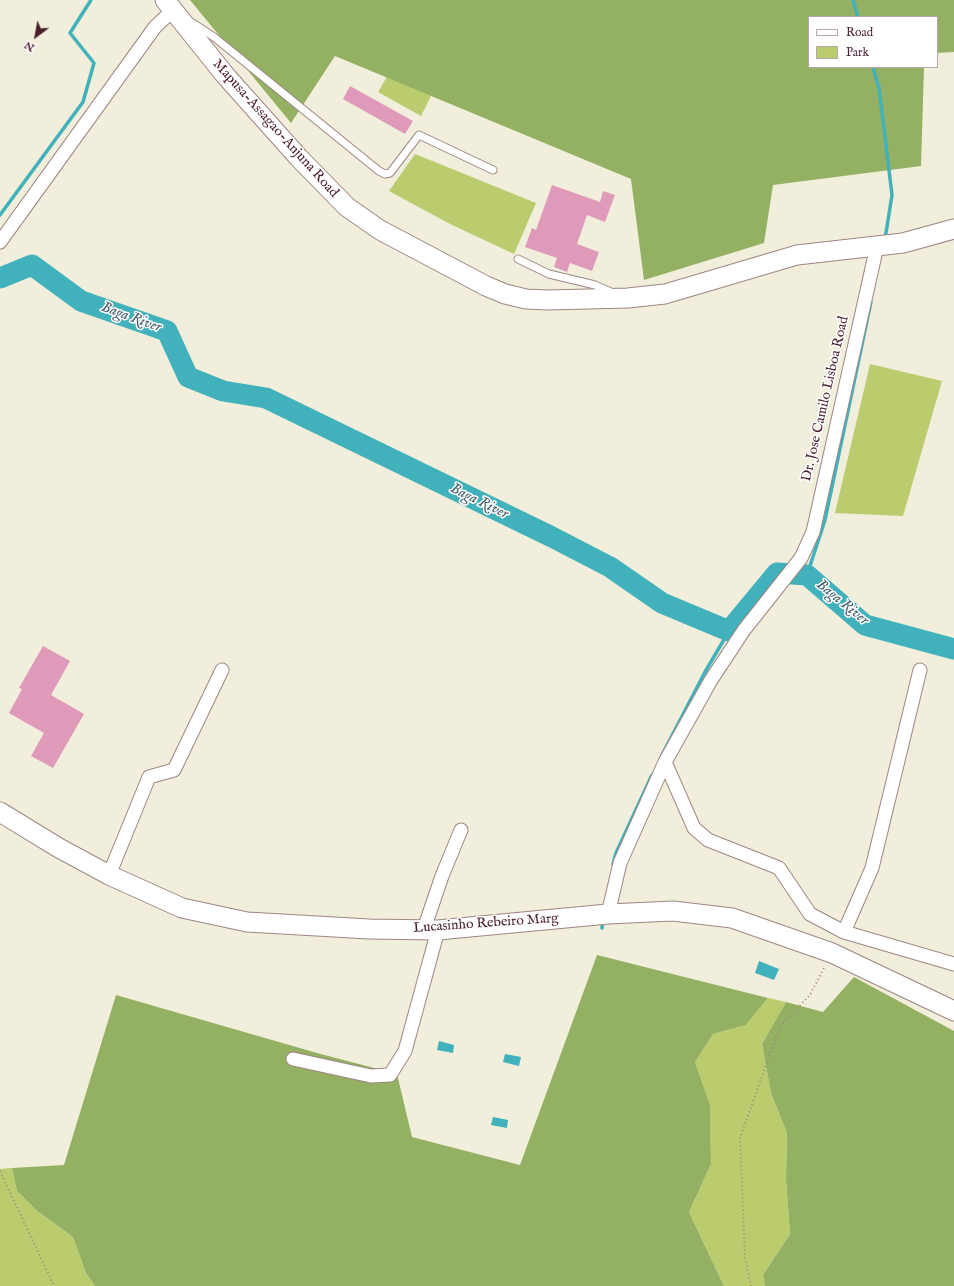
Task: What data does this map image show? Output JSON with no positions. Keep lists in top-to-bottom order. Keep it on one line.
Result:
{"streets":{"street":["Mapusa-Assagao-Anjuna Road","Dr. Jose Camilo Lisboa Road","Lucasinho Rebeiro Marg"]},"crossings":[["Mapusa-Assagao-Anjuna Road","Dr. Jose Camilo Lisboa Road"],["Dr. Jose Camilo Lisboa Road","Lucasinho Rebeiro Marg"]],"water":["Baga River"],"legend":["Road","Park"],"north":"bottom left"}
